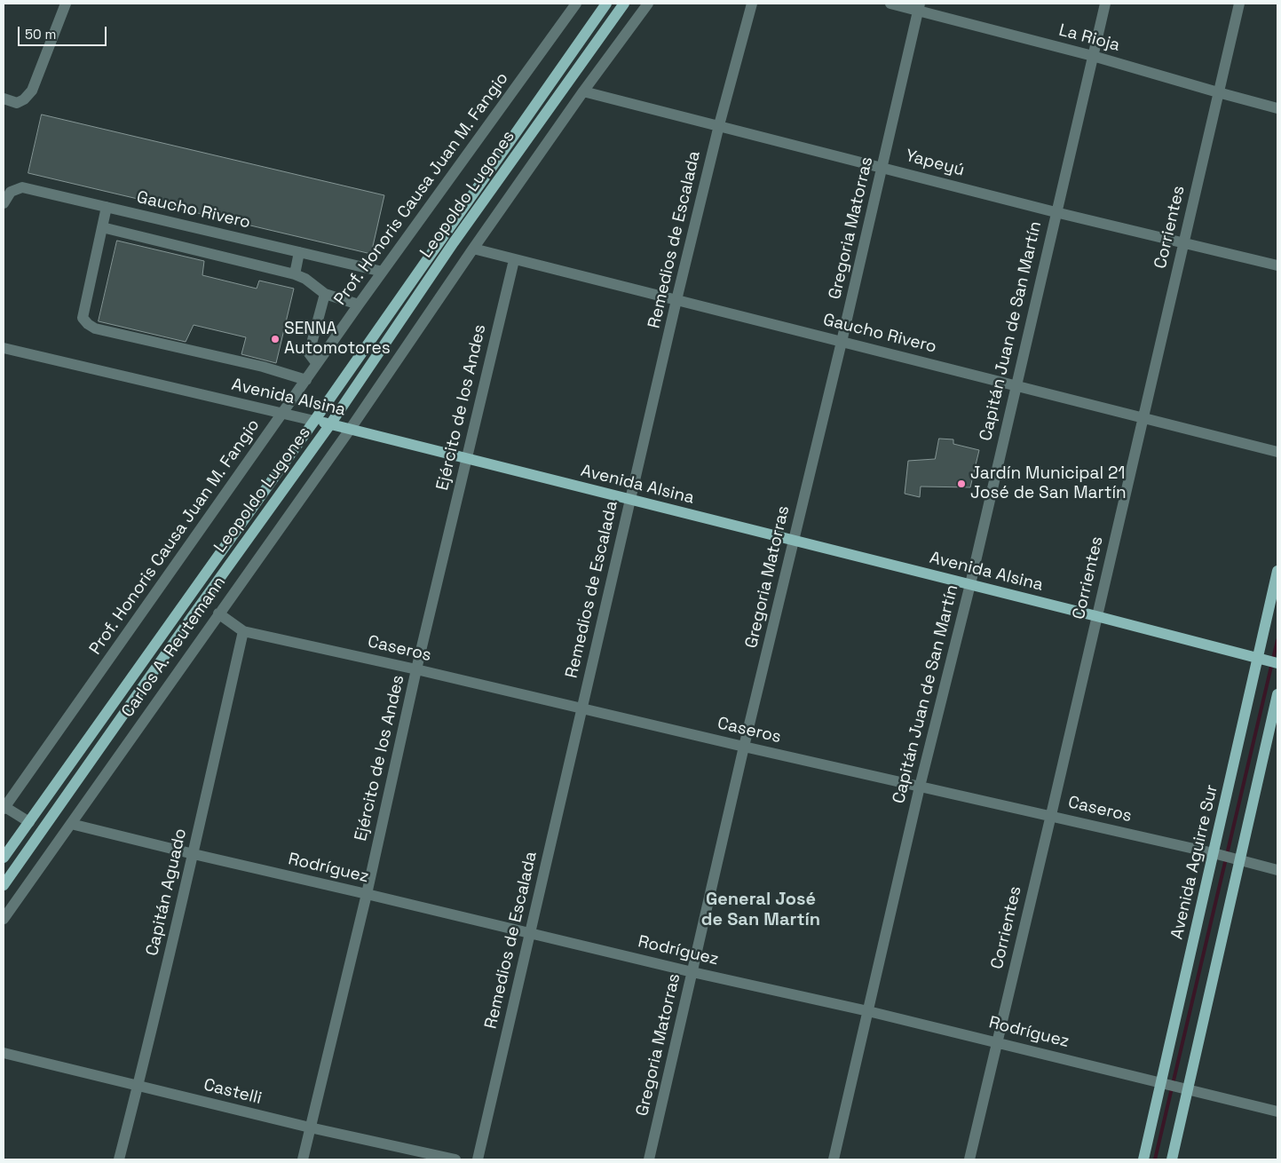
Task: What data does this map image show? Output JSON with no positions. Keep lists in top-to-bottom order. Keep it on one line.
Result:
{"streets":{"main road":["Leopoldo Lugones","Avenida Alsina","Avenida Aguirre Sur"],"street":["La Rioja","Yapeyú","Prof. Honoris Causa Juan M. Fangio","Gaucho Rivero","Corrientes","Gregoria Matorras","Remedios de Escalada","Capitán Juan de San Martín","Ejército de los Andes","Carlos A. Reutemann","Caseros","Rodríguez","Capitán Aguado","Castelli"]},"crossings":[["La Rioja","Corrientes"],["La Rioja","Gregoria Matorras"],["La Rioja","Capitán Juan de San Martín"],["Yapeyú","Corrientes"],["Yapeyú","Gregoria Matorras"],["Yapeyú","Remedios de Escalada"],["Yapeyú","Capitán Juan de San Martín"],["Yapeyú","Carlos A. Reutemann"],["Prof. Honoris Causa Juan M. Fangio","Gaucho Rivero"],["Prof. Honoris Causa Juan M. Fangio","Avenida Alsina"],["Leopoldo Lugones","Avenida Alsina"],["Gaucho Rivero","Corrientes"],["Gaucho Rivero","Gregoria Matorras"],["Gaucho Rivero","Remedios de Escalada"],["Gaucho Rivero","Capitán Juan de San Martín"],["Gaucho Rivero","Ejército de los Andes"],["Gaucho Rivero","Carlos A. Reutemann"],["Corrientes","Avenida Alsina"],["Corrientes","Caseros"],["Corrientes","Rodríguez"],["Gregoria Matorras","Avenida Alsina"],["Gregoria Matorras","Caseros"],["Gregoria Matorras","Rodríguez"],["Remedios de Escalada","Avenida Alsina"],["Remedios de Escalada","Caseros"],["Remedios de Escalada","Rodríguez"],["Capitán Juan de San Martín","Avenida Alsina"],["Capitán Juan de San Martín","Caseros"],["Capitán Juan de San Martín","Rodríguez"],["Avenida Alsina","Ejército de los Andes"],["Avenida Alsina","Carlos A. Reutemann"],["Avenida Alsina","Avenida Aguirre Sur"],["Ejército de los Andes","Caseros"],["Ejército de los Andes","Rodríguez"],["Ejército de los Andes","Castelli"],["Carlos A. Reutemann","Caseros"],["Carlos A. Reutemann","Rodríguez"],["Caseros","Avenida Aguirre Sur"],["Caseros","Capitán Aguado"],["Avenida Aguirre Sur","Rodríguez"],["Rodríguez","Capitán Aguado"],["Capitán Aguado","Castelli"]],"districts":["General José de San Martín"],"places":["SENNA Automotores","Jardín Municipal 21 José de San Martín"],"scale_bar":"50 m"}
